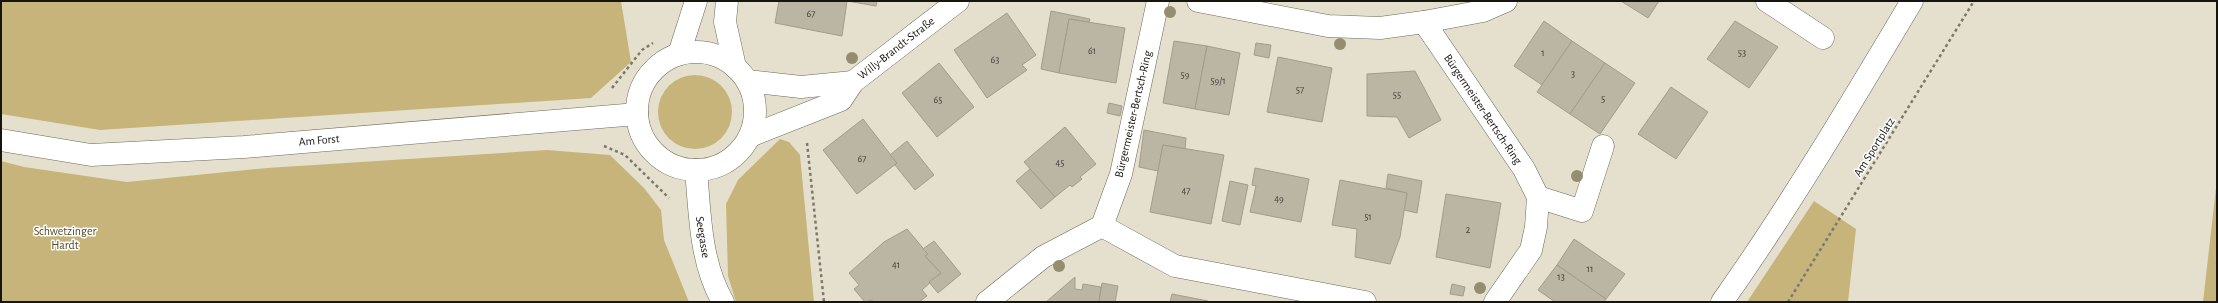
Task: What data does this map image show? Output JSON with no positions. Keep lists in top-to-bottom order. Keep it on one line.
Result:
{"streets":{"street":["Willy-Brandt-Straße","Bürgermeister-Bertsch-Ring","Am Forst","Seegasse"],"path":["Am Sportplatz"]},"crossings":[["Willy-Brandt-Straße","Am Forst"],["Willy-Brandt-Straße","Seegasse"],["Am Forst","Seegasse"]],"parks":["Schwetzinger Hardt"],"house_numbers":["67","61","1","53","63","3","59","59/1","57","55","5","65","67","45","47","49","51","2","41","11","13"]}
